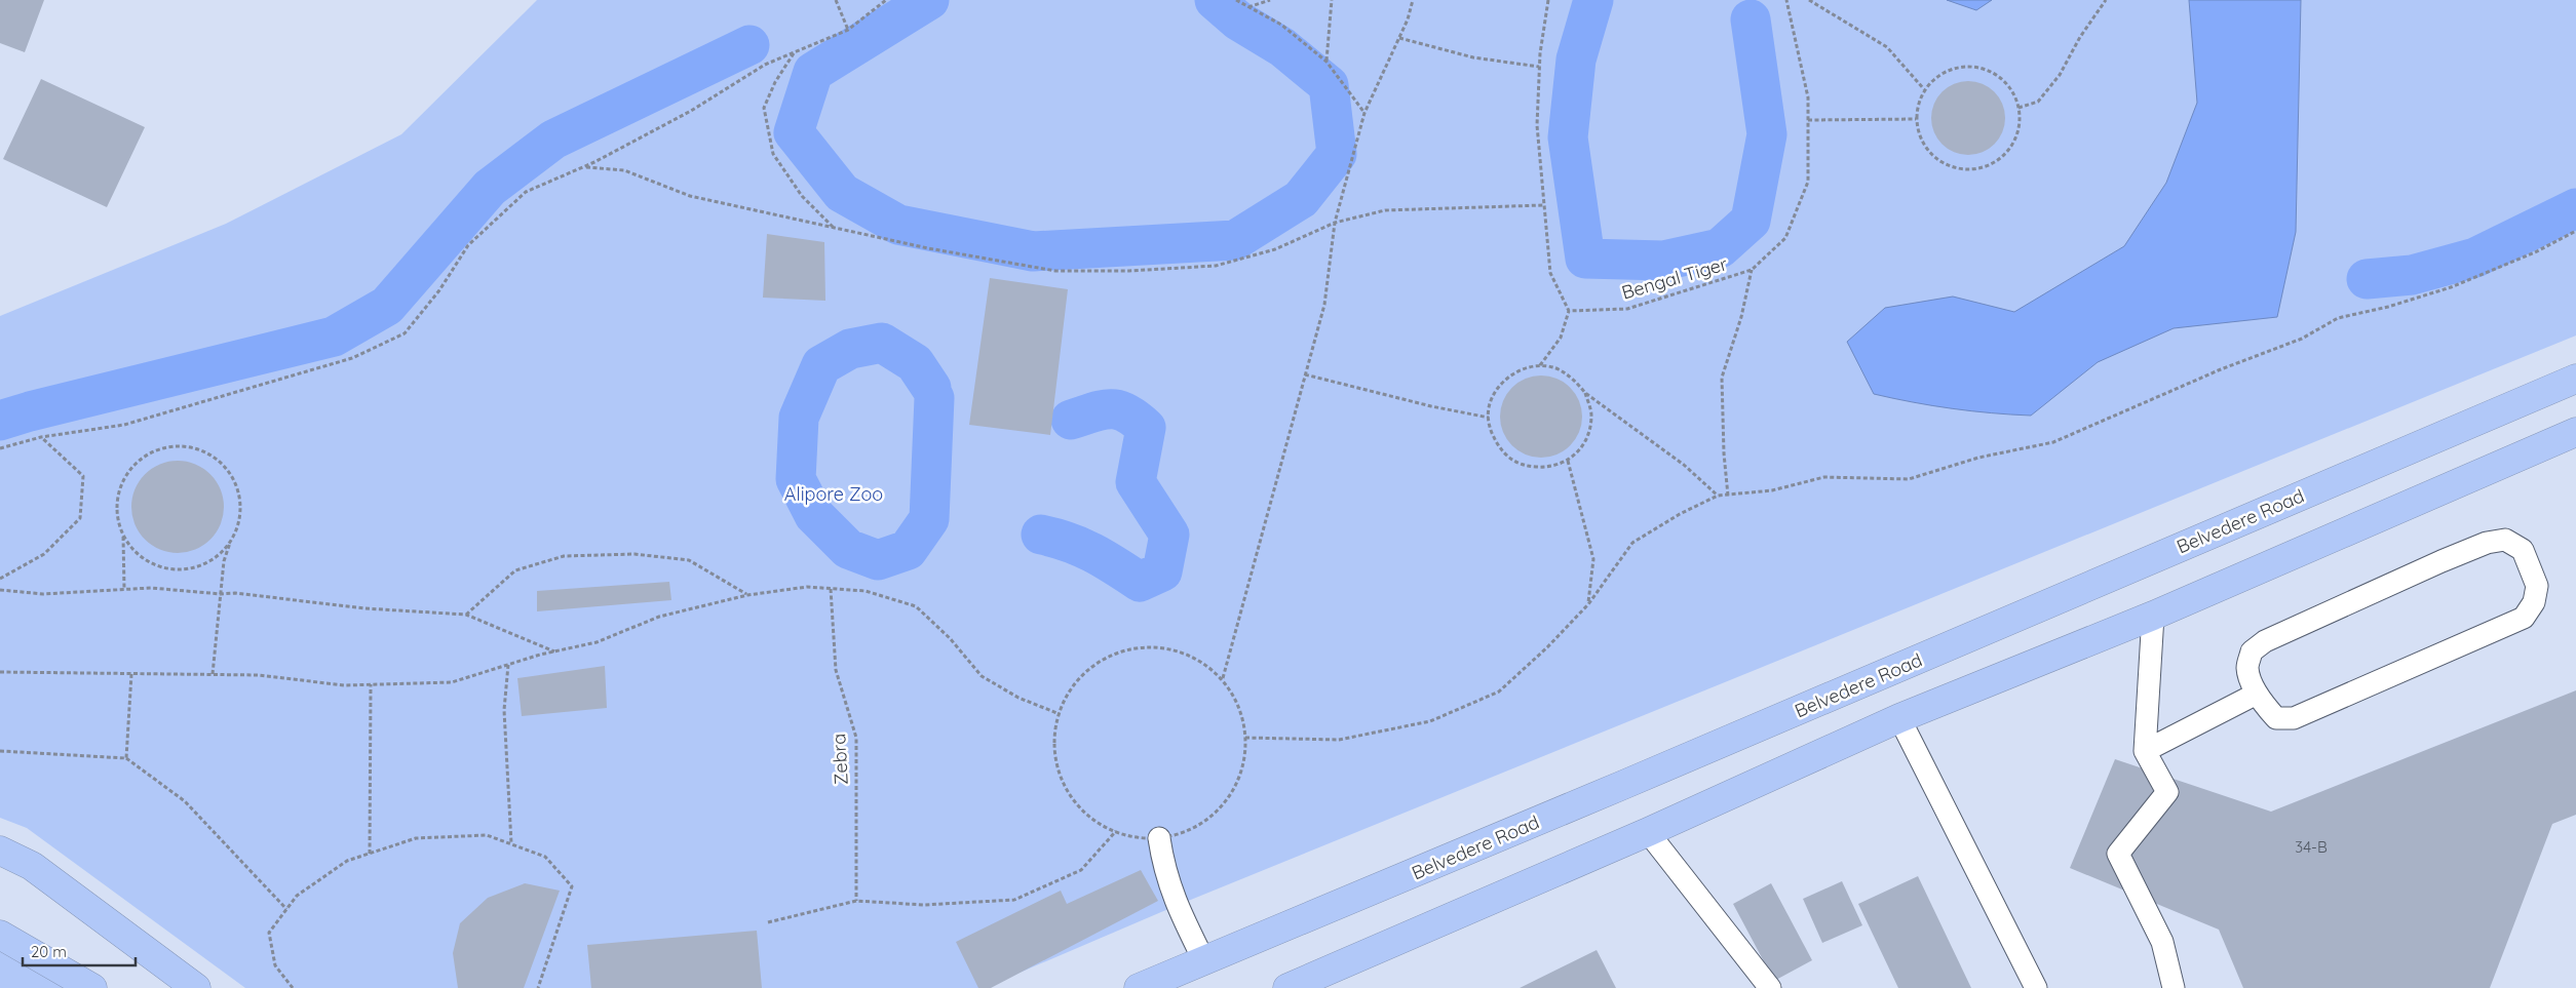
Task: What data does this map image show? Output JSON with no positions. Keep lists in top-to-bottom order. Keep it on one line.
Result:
{"streets":{"highway":["Belvedere Road"],"path":["Bengal Tiger","Zebra"]},"parks":["Alipore Zoo"],"house_numbers":["34-B"],"scale_bar":"20 m"}
